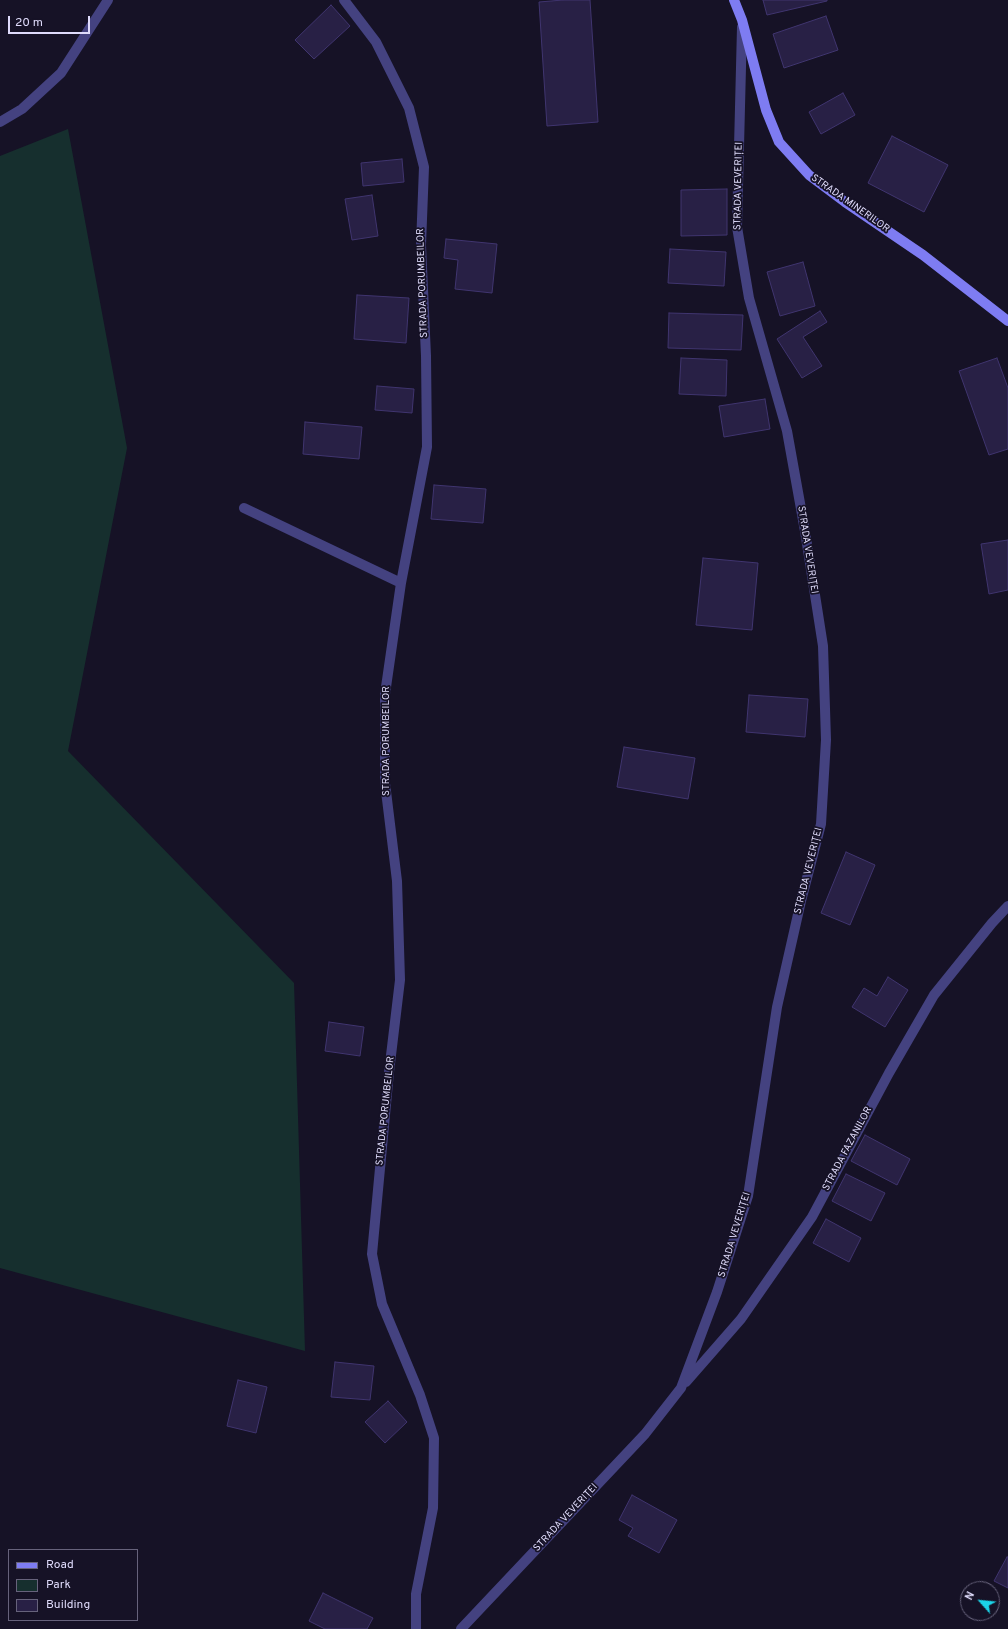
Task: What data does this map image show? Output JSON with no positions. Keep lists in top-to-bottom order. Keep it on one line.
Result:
{"streets":{"main road":["STRADA MINERILOR"],"street":["STRADA VEVERIȚEI","STRADA PORUMBEILOR","STRADA FAZANILOR"]},"crossings":[["STRADA VEVERIȚEI","STRADA MINERILOR"],["STRADA VEVERIȚEI","STRADA FAZANILOR"]],"legend":["Road","Park","Building"],"scale_bar":"20 m","north":"top left"}
